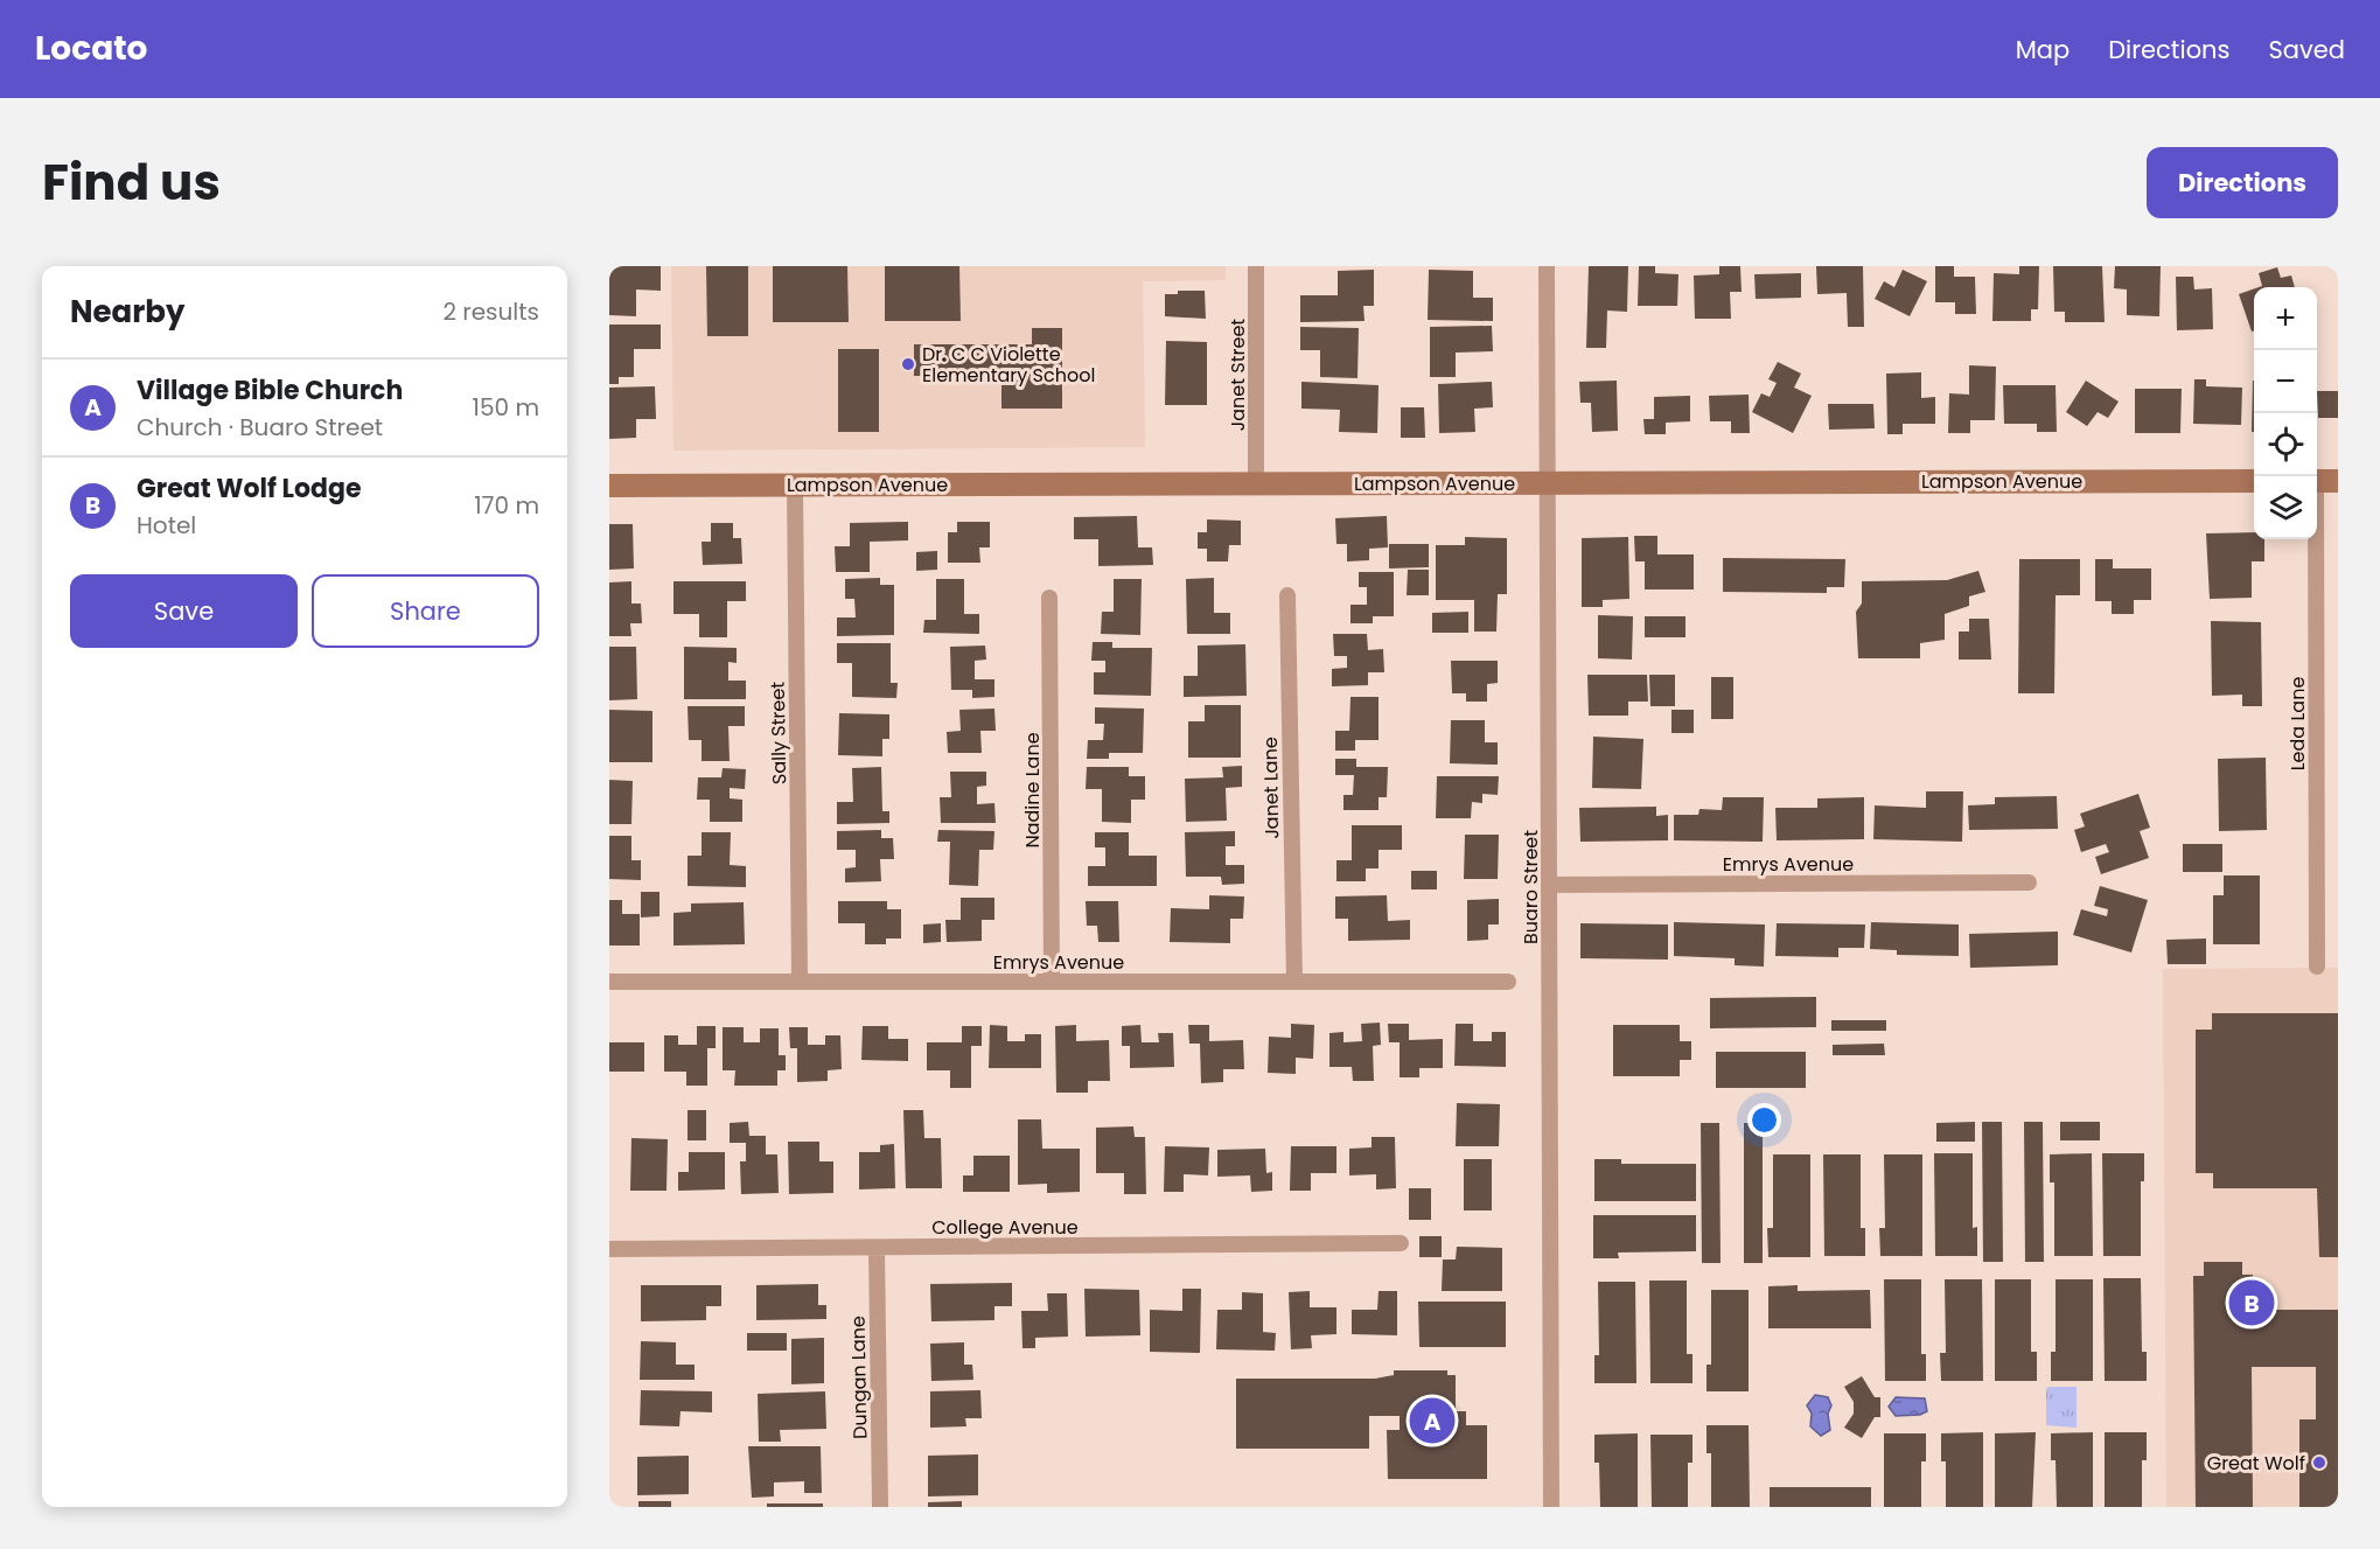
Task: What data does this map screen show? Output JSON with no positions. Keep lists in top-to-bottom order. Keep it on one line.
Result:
{"streets":{"street":["Janet Street","Lampson Avenue","Leda Lane","Sally Street","Janet Lane","Nadine Lane","Emrys Avenue","Buaro Street","College Avenue","Dungan Lane"]},"crossings":[["Janet Street","Lampson Avenue"],["Lampson Avenue","Sally Street"],["Lampson Avenue","Buaro Street"],["Sally Street","Emrys Avenue"],["Janet Lane","Emrys Avenue"],["Nadine Lane","Emrys Avenue"],["Emrys Avenue","Buaro Street"],["College Avenue","Dungan Lane"]],"places":["Dr. C C Violette Elementary School","Great Wolf"],"page":{"header":"Locato","nav":["Map","Directions","Saved"],"title":"Find us","buttons":["Directions",["Save","Share"]],"heading":["Nearby","2 results"],"map_buttons":["+","−"],"list":[{"mark":"A","name":"Village Bible Church","note":"Church · Buaro Street","value":"150 m"},{"mark":"B","name":"Great Wolf Lodge","note":"Hotel","value":"170 m"}],"pins":["B","A"]}}
